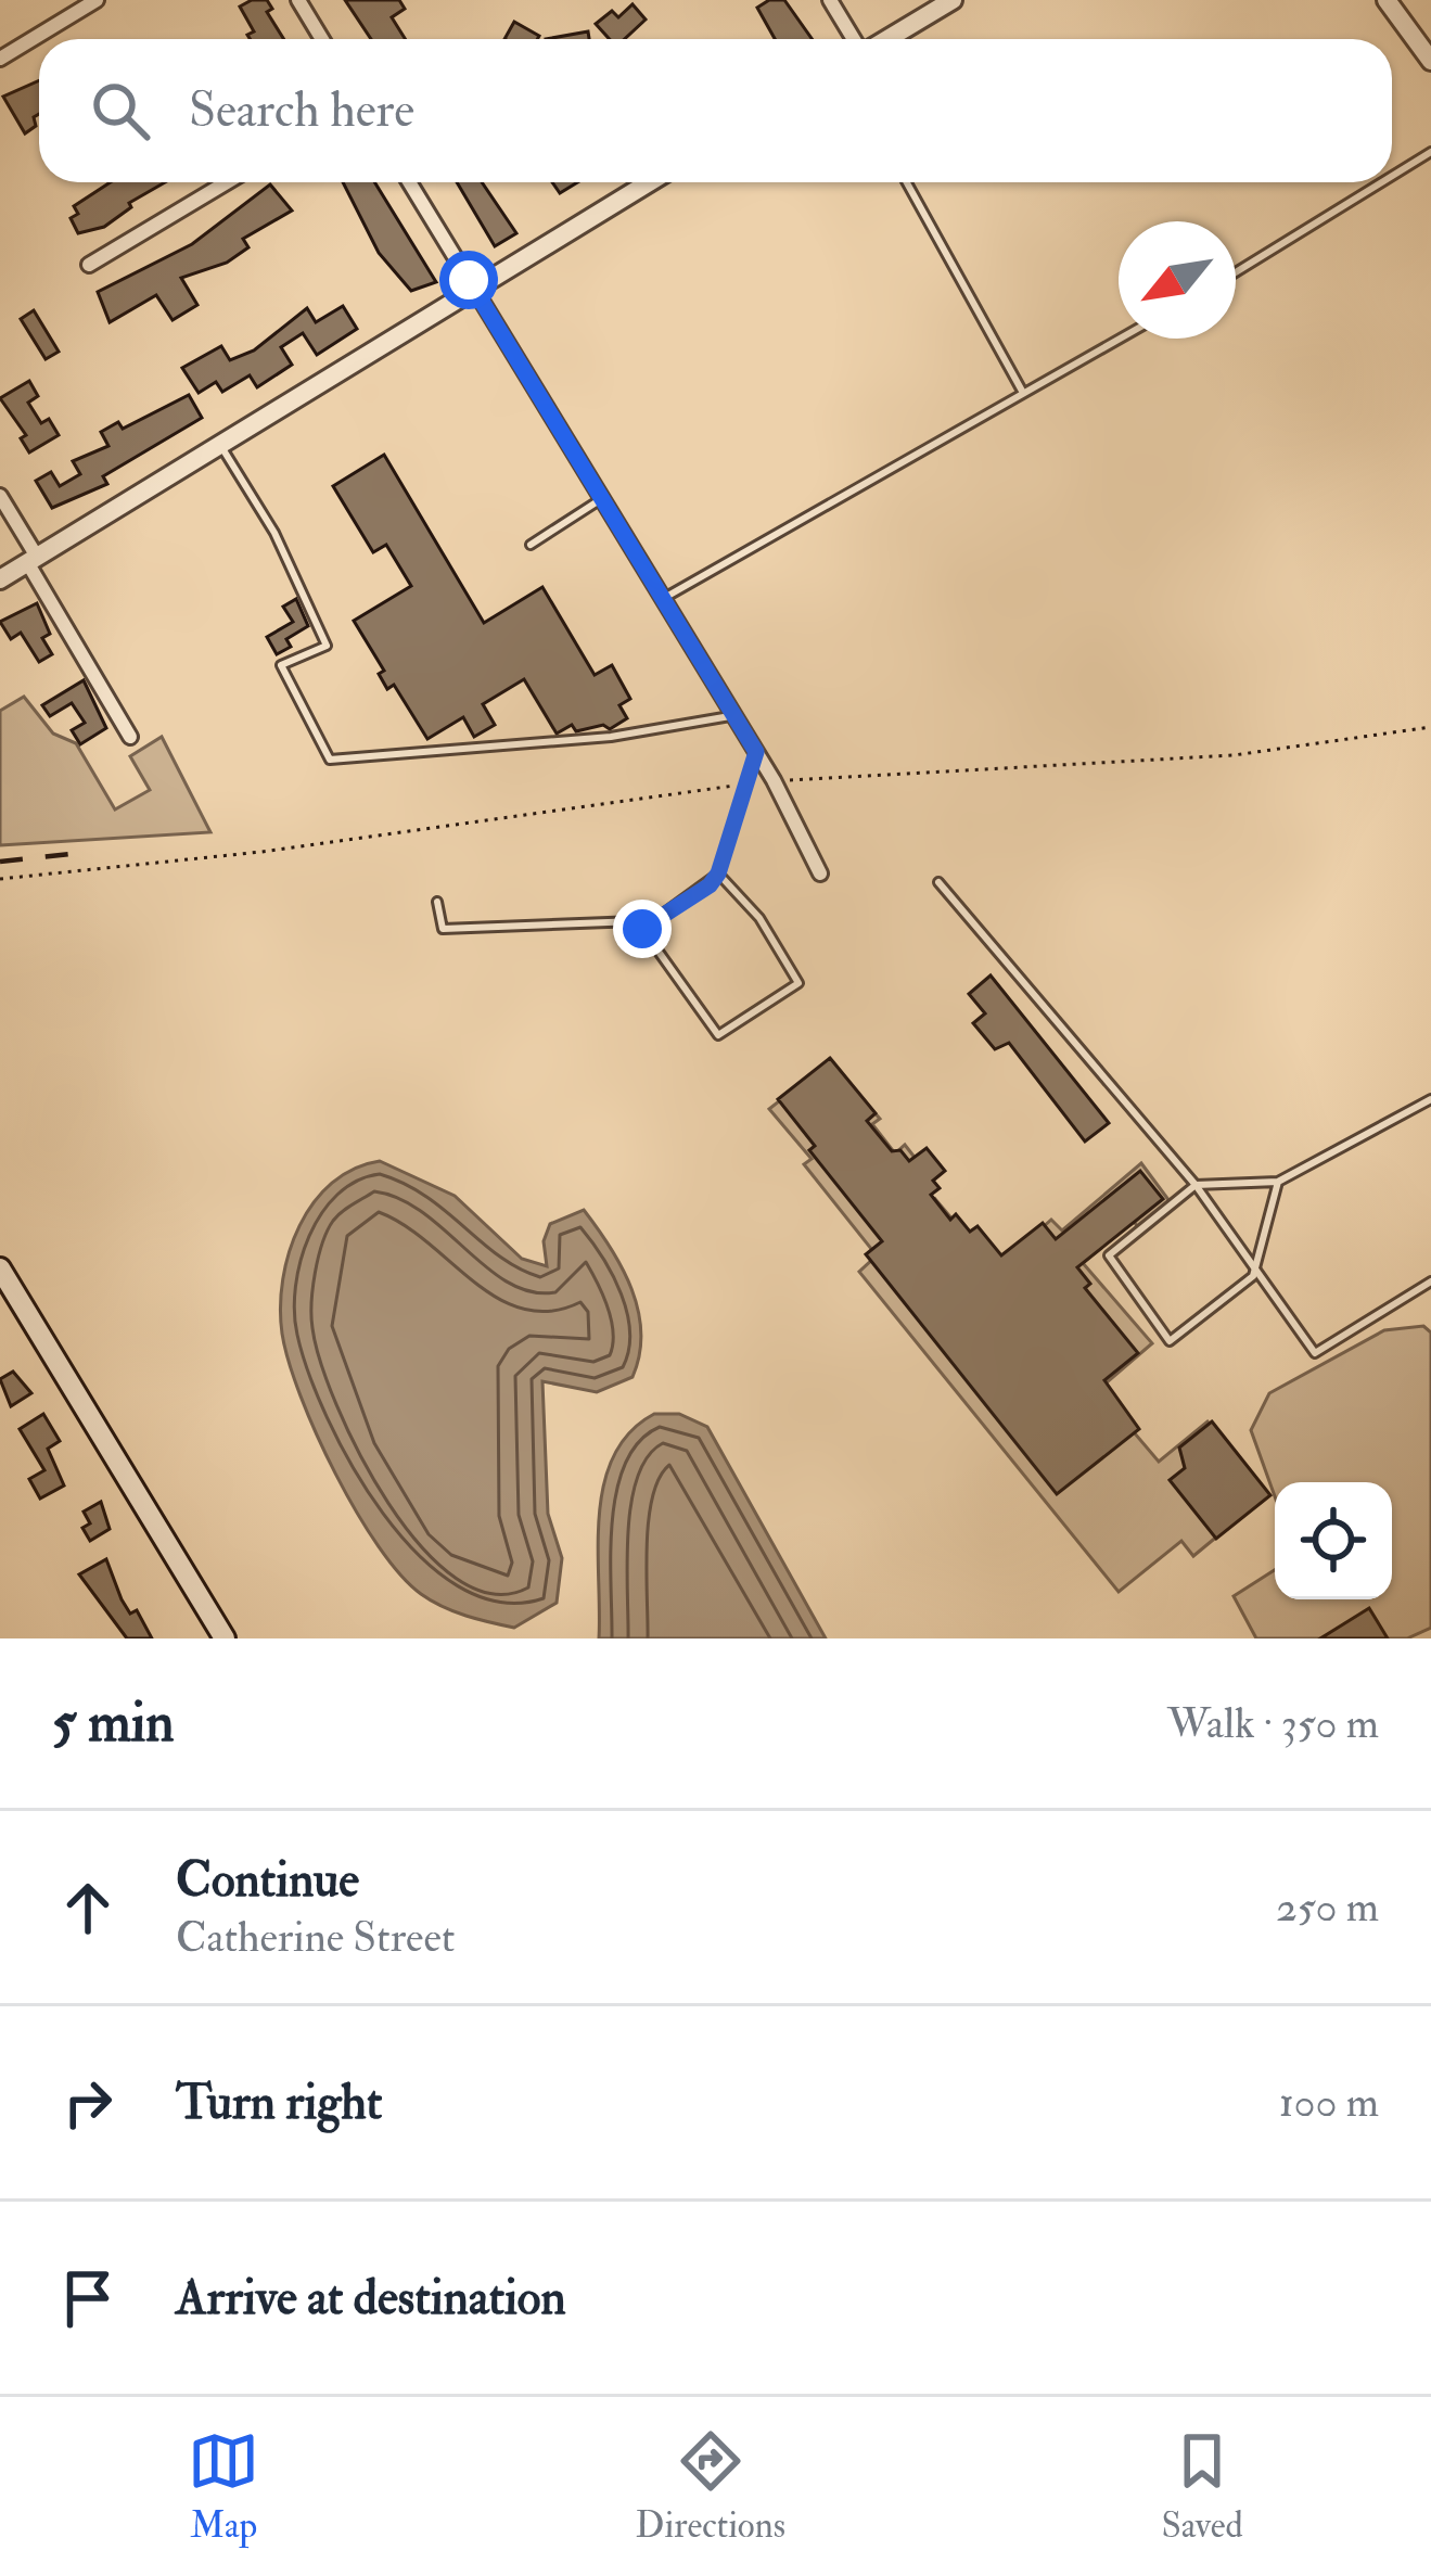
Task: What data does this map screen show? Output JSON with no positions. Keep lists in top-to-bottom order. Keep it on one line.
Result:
{"north":"bottom left","page":{"search":"Search here","heading":["5 min","Walk · 350 m"],"list":[["Continue","Catherine Street","250 m"],["Turn right","100 m"],"Arrive at destination"],"nav":["Map","Directions","Saved"]}}
